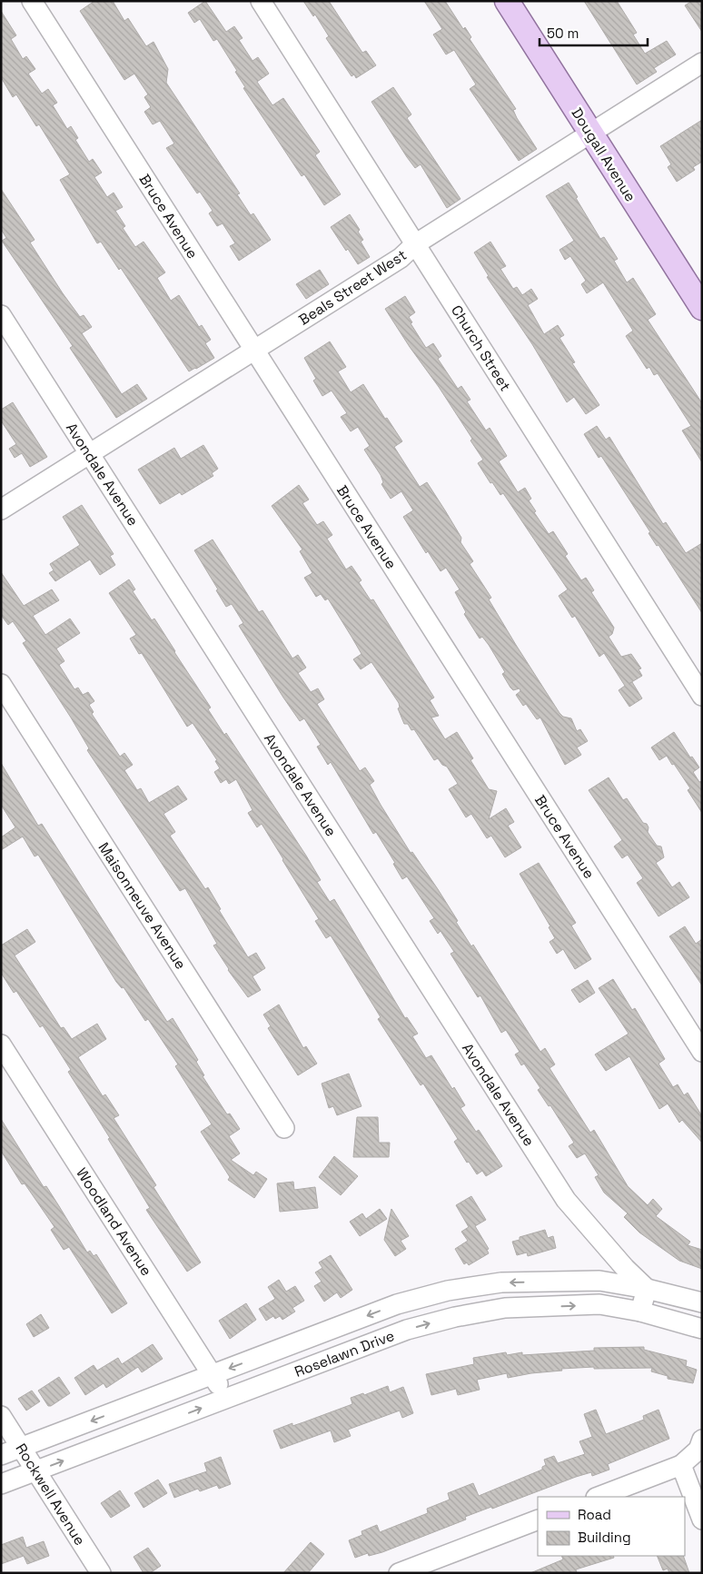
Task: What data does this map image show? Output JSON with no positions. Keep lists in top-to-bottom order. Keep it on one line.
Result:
{"streets":{"main road":["Dougall Avenue"],"street":["Bruce Avenue","Beals Street West","Church Street","Avondale Avenue","Maisonneuve Avenue","Woodland Avenue","Roselawn Drive","Rockwell Avenue"]},"crossings":[["Dougall Avenue","Beals Street West"],["Bruce Avenue","Beals Street West"],["Beals Street West","Church Street"],["Beals Street West","Avondale Avenue"],["Avondale Avenue","Roselawn Drive"],["Woodland Avenue","Roselawn Drive"],["Roselawn Drive","Rockwell Avenue"]],"legend":["Road","Building"],"scale_bar":"50 m"}
